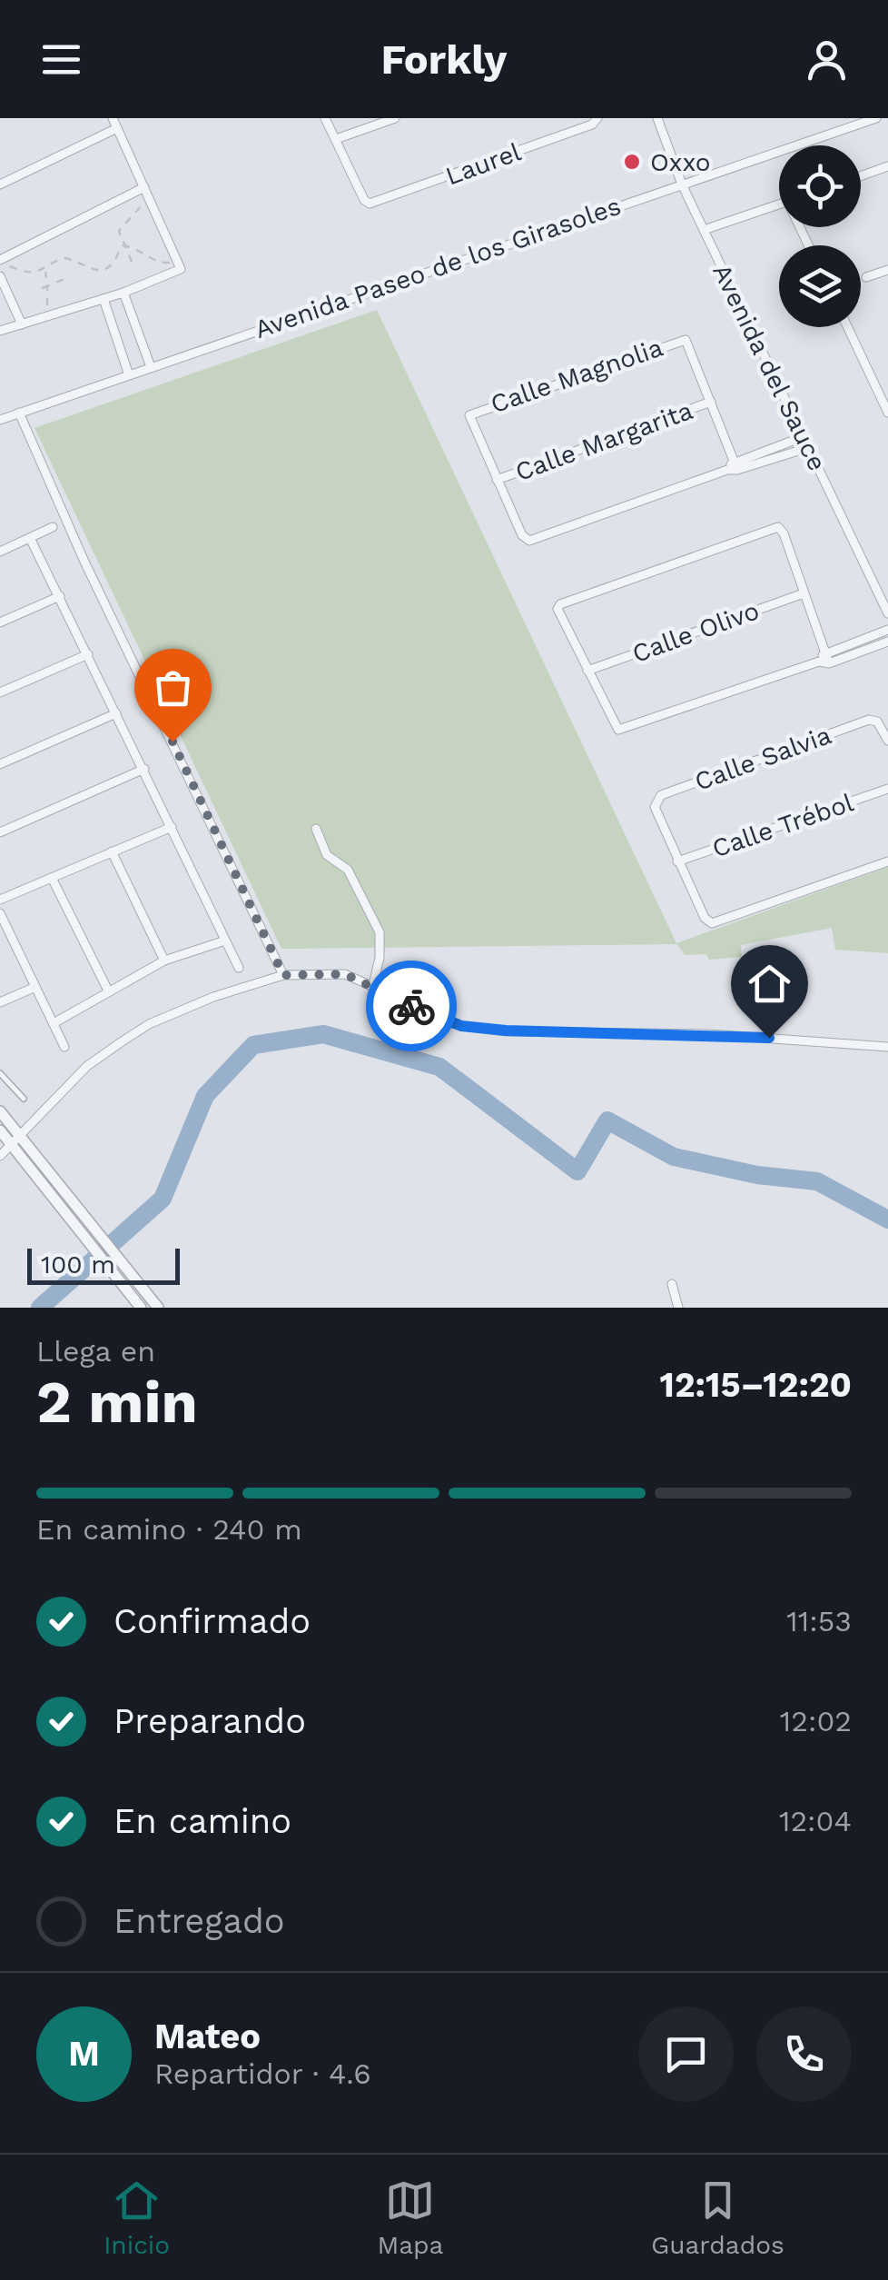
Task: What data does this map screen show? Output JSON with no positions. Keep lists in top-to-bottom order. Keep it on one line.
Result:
{"streets":{"street":["Laurel","Avenida Paseo de los Girasoles","Avenida del Sauce","Calle Magnolia","Calle Margarita","Calle Olivo","Calle Salvia","Calle Trébol"]},"crossings":[["Avenida Paseo de los Girasoles","Avenida del Sauce"],["Calle Magnolia","Calle Margarita"],["Calle Salvia","Calle Trébol"]],"places":["Oxxo"],"scale_bar":"100 m","page":{"header":"Forkly","scale":"100 m","heading":["2 min","Llega en","12:15–12:20"],"panel":["Mateo","Repartidor · 4.6"],"bar":"En camino · 240 m","list":[["Confirmado","11:53"],["Preparando","12:02"],["En camino","12:04"],"Entregado"],"round":"M","tabs":["Inicio","Mapa","Guardados"]}}
